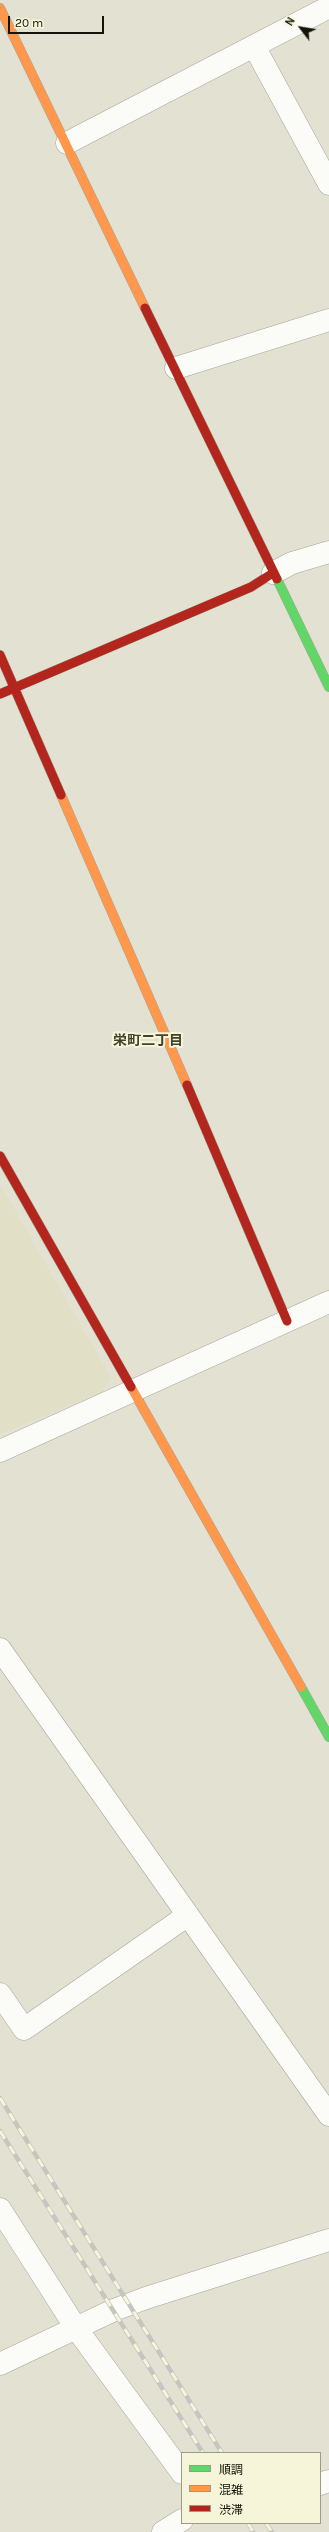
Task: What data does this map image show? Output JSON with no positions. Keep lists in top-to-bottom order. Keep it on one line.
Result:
{"districts":["栄町二丁目"],"legend":["順調","混雑","渋滞"],"scale_bar":"20 m","north":"top left"}
